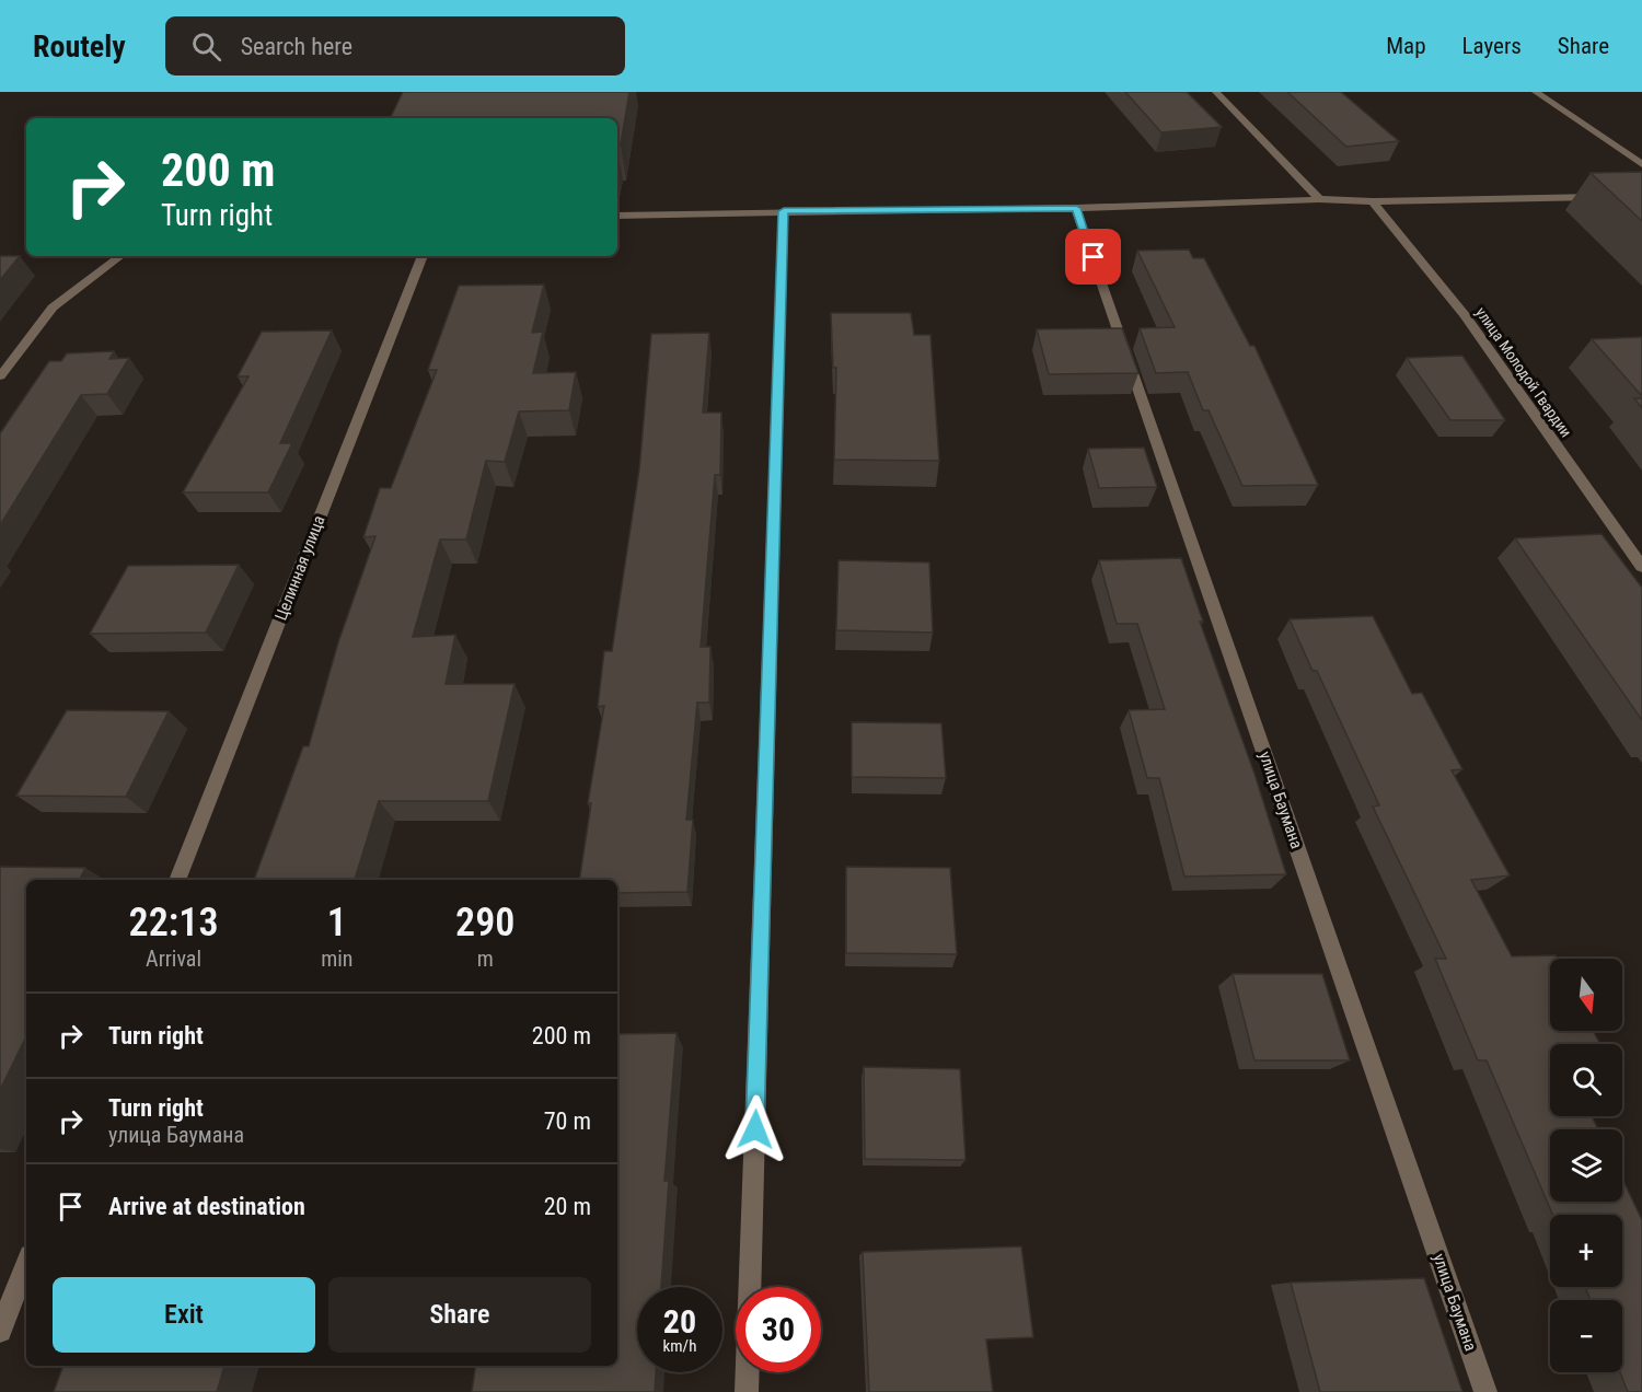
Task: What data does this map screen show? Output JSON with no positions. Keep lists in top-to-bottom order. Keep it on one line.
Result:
{"streets":{"street":["улица Молодой Гвардии","Целинная улица","улица Баумана"]},"north":"bottom","page":{"header":"Routely","search":"Search here","nav":["Map","Layers","Share"],"turn":["200 m","Turn right"],"eta":["22:13","Arrival","1","min","290","m"],"map_buttons":["+","−"],"list":[{"name":"Turn right","value":"200 m"},{"name":"Turn right","note":"улица Баумана","value":"70 m"},{"name":"Arrive at destination","value":"20 m"}],"buttons":["Exit","Share"],"speed":"20 km/h","limit":"30"}}
